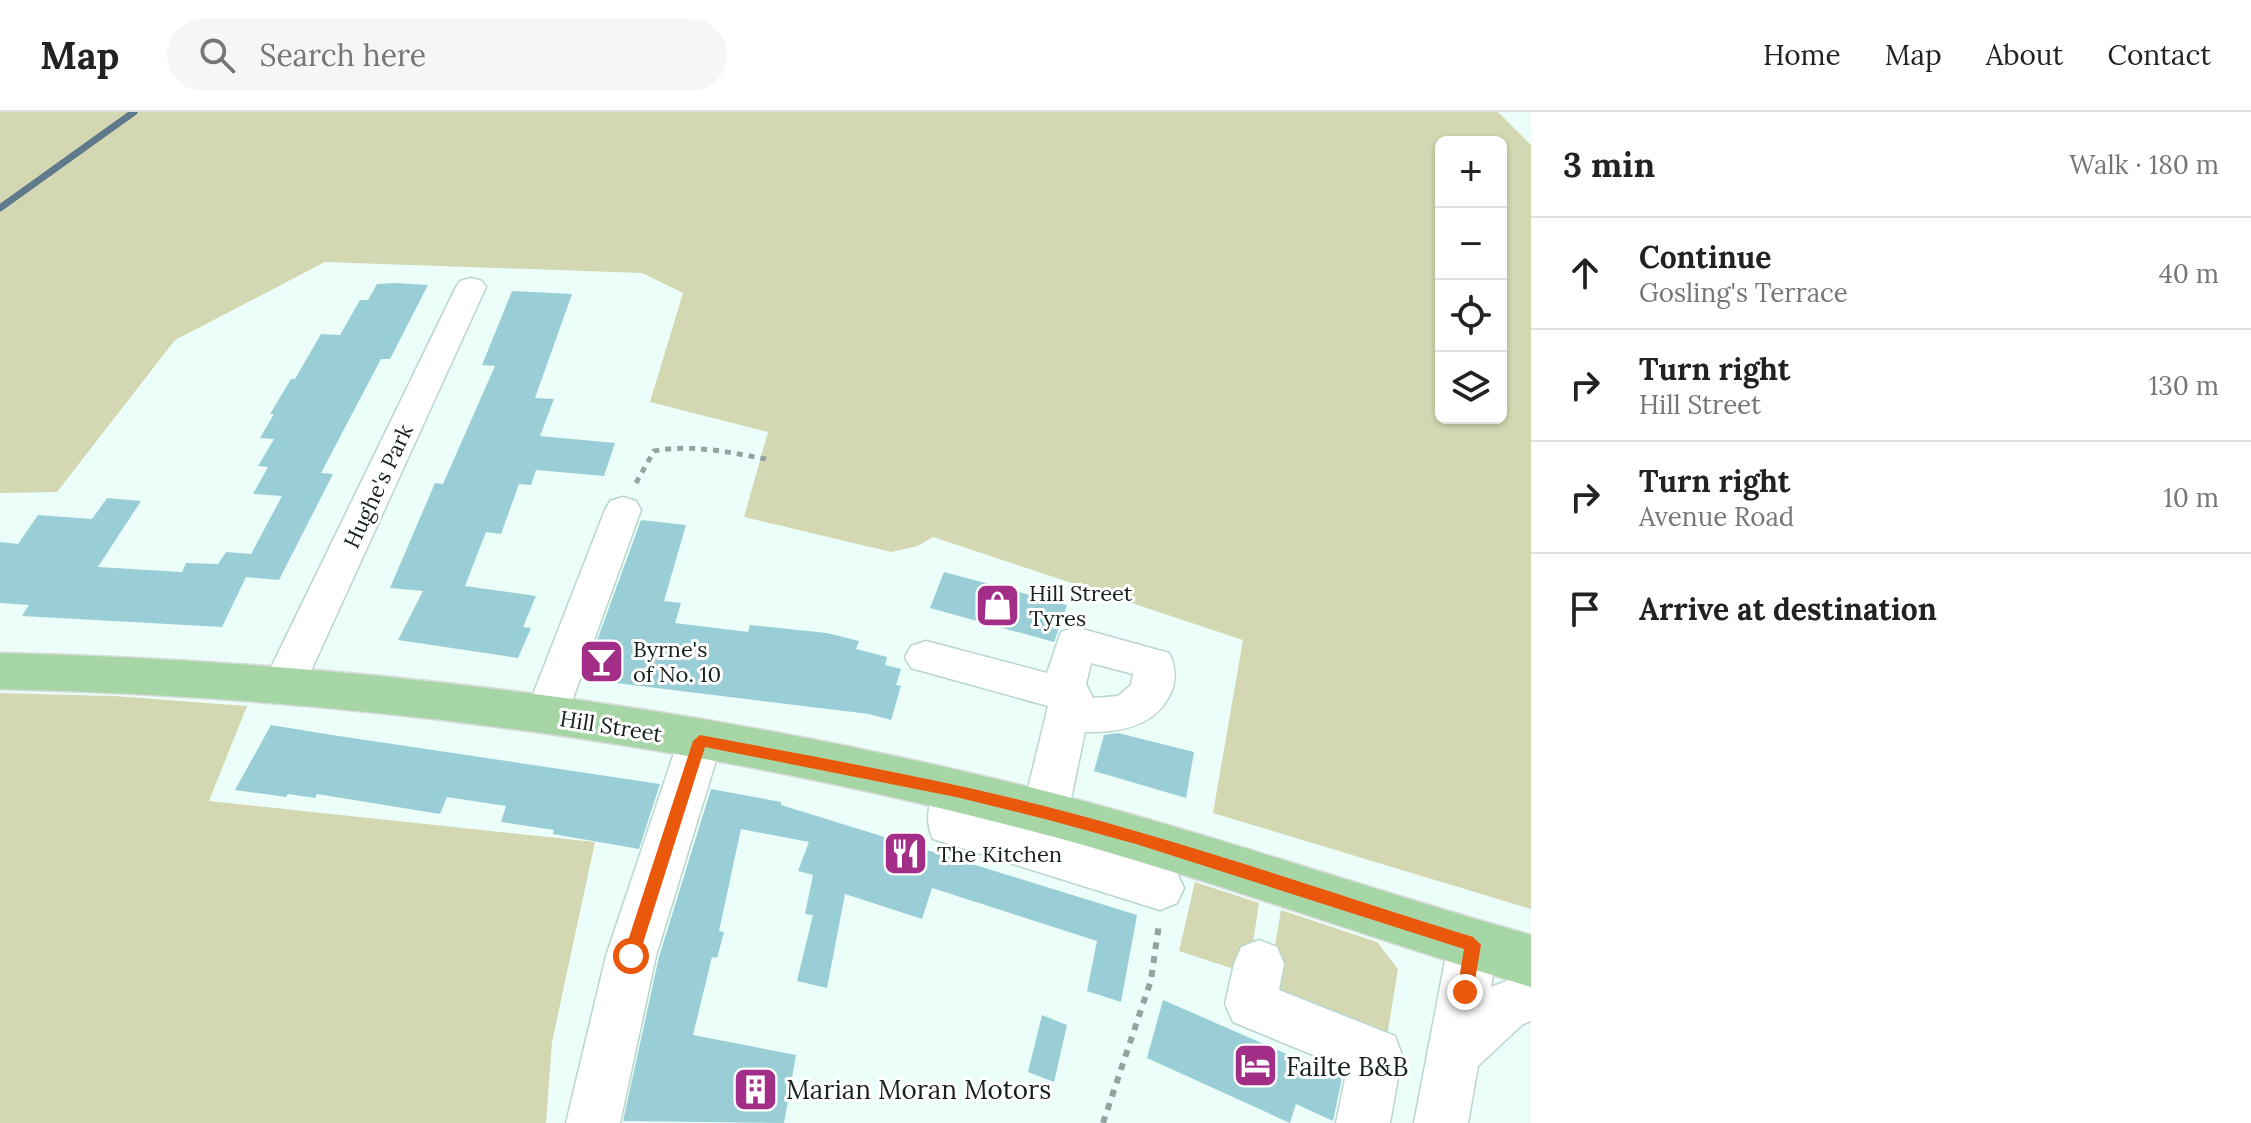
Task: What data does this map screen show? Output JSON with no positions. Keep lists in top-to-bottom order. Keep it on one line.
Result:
{"streets":{"main road":["Hill Street"],"street":["Hughe's Park"]},"crossings":[["Hughe's Park","Hill Street"]],"places":{"shop":["Hill Street Tyres"],"bar":["Byrne's of No. 10"],"restaurant":["The Kitchen"],"hotel":["Failte B&B"],"building":["Marian Moran Motors"]},"page":{"header":"Map","search":"Search here","nav":["Home","Map","About","Contact"],"heading":["3 min","Walk · 180 m"],"map_buttons":["+","−"],"list":[["Continue","Gosling's Terrace","40 m"],["Turn right","Hill Street","130 m"],["Turn right","Avenue Road","10 m"],"Arrive at destination"]}}
